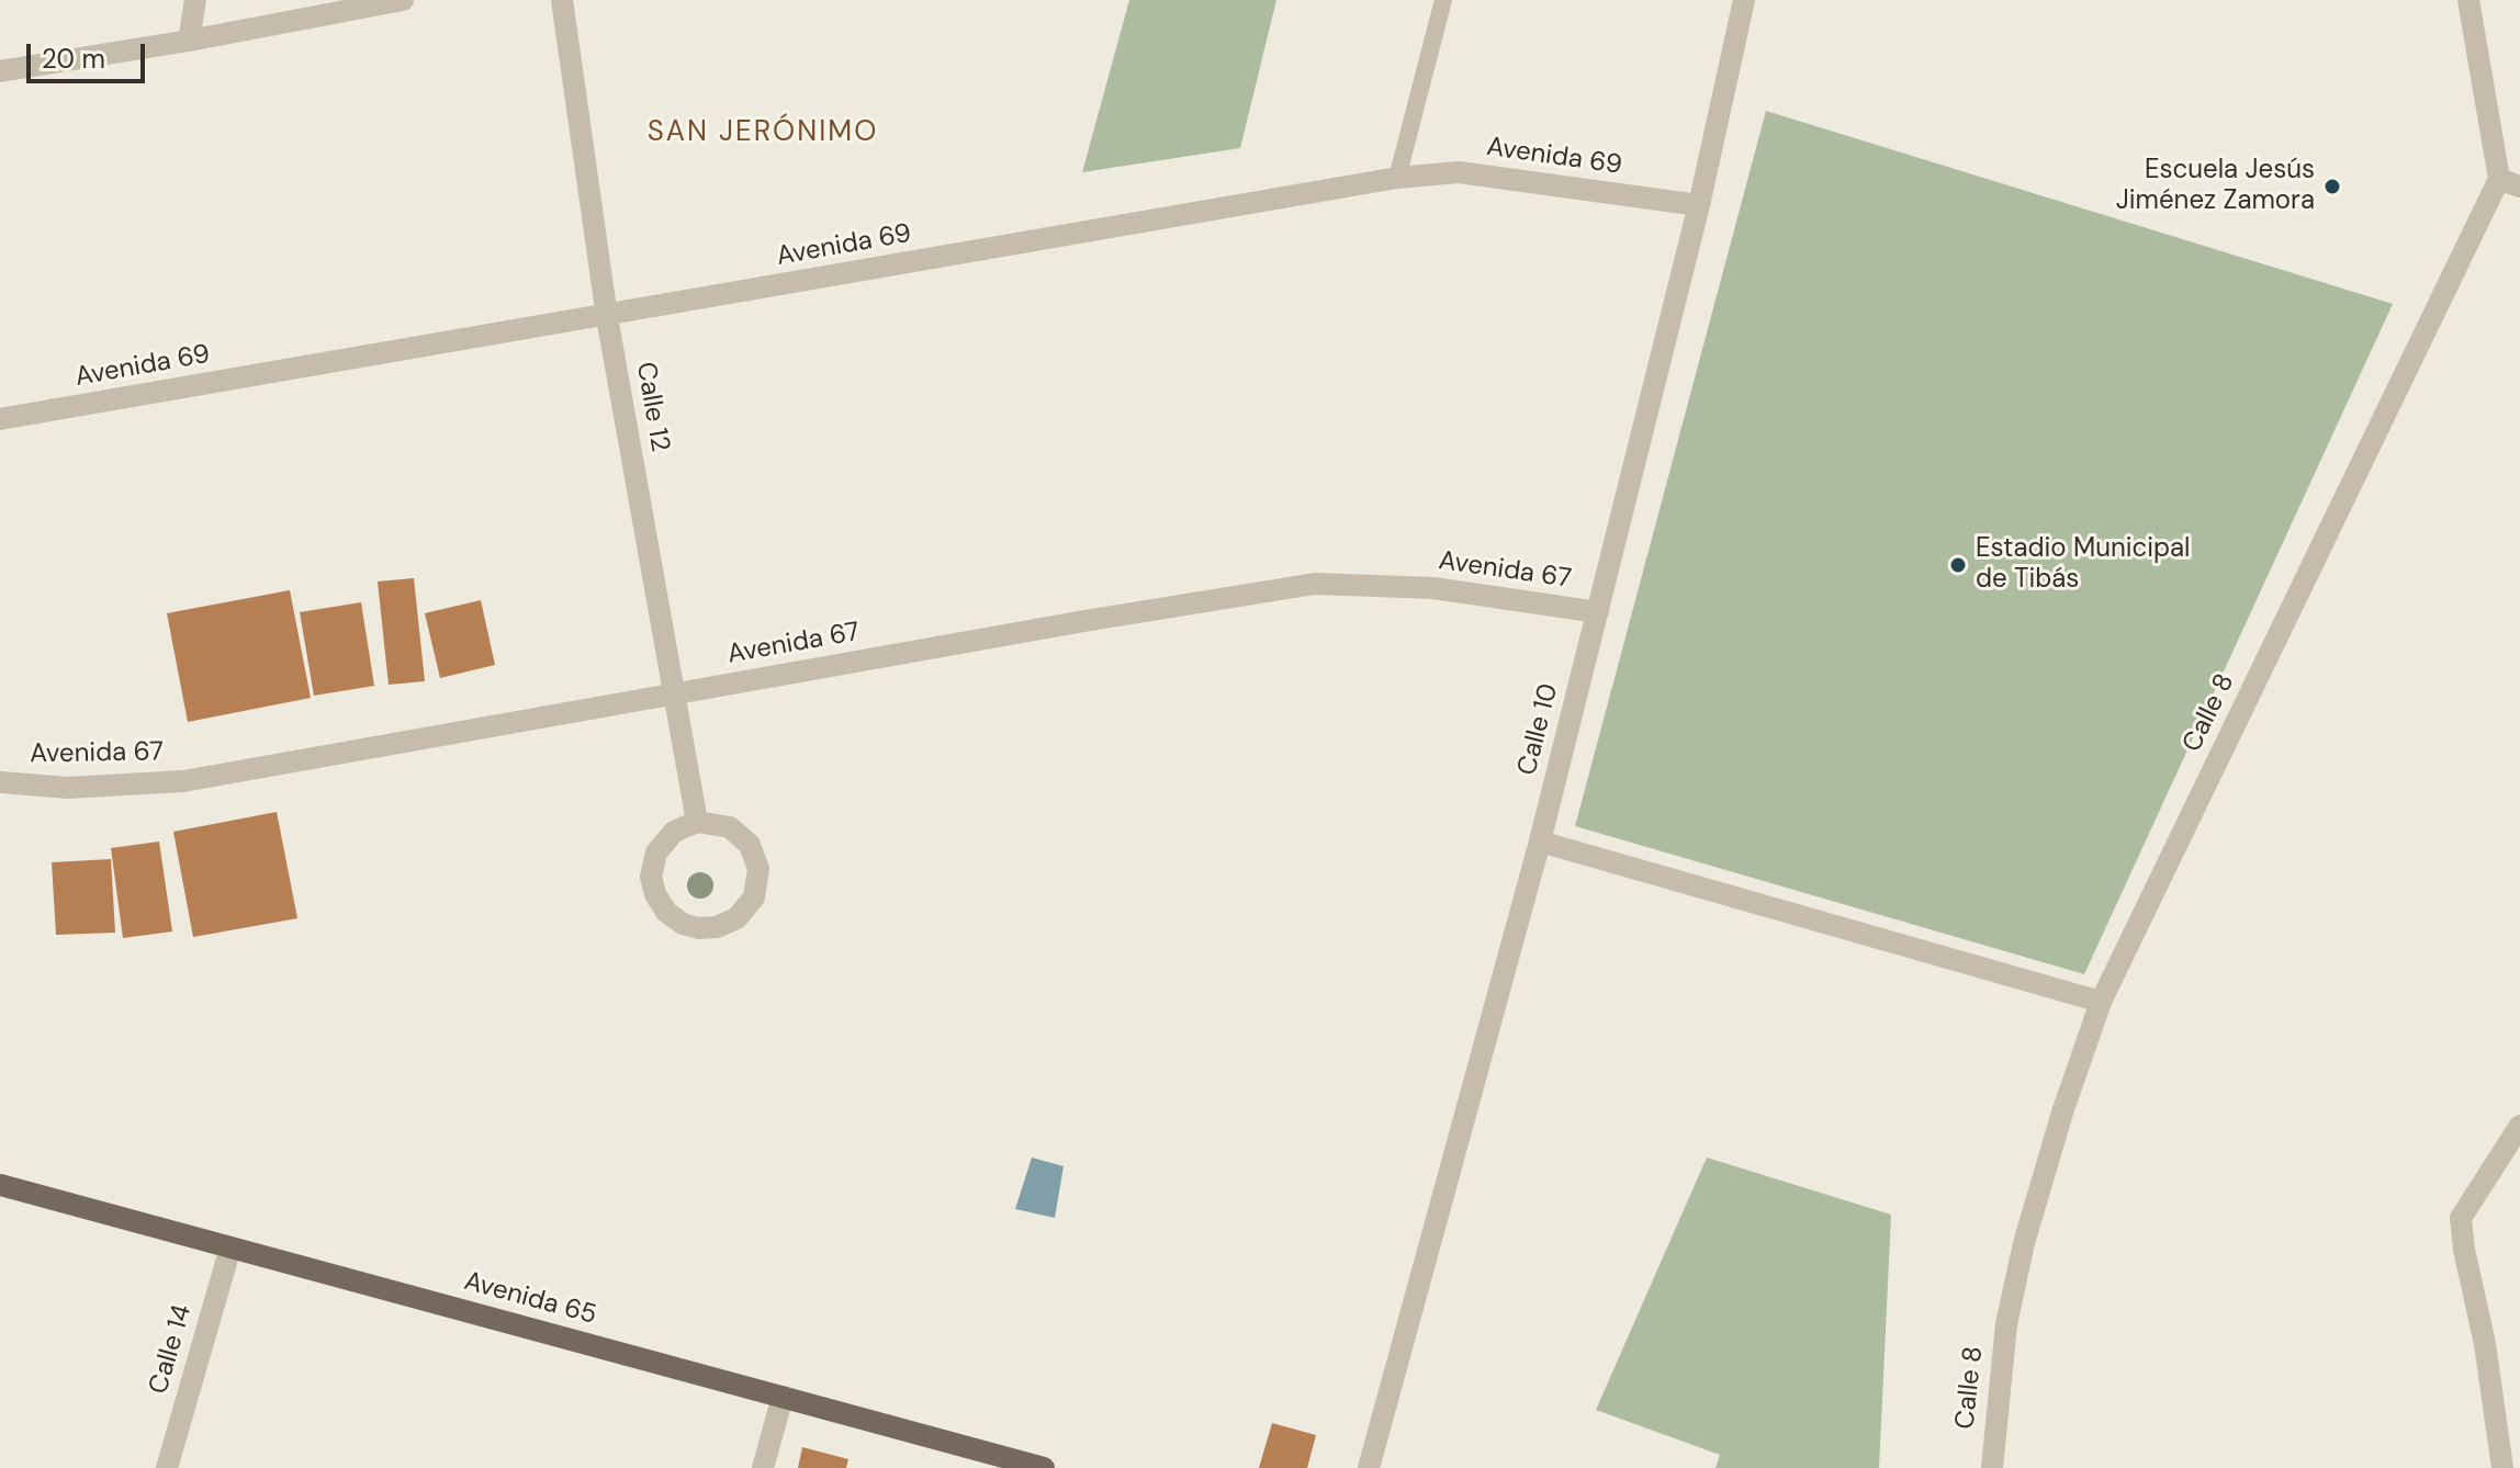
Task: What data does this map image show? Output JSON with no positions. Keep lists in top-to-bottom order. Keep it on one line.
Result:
{"streets":{"main road":["Avenida 65"],"street":["Avenida 69","Calle 12","Avenida 67","Calle 8","Calle 10","Calle 14"]},"crossings":[["Avenida 69","Calle 12"],["Avenida 69","Calle 10"],["Calle 12","Avenida 67"],["Avenida 67","Calle 10"],["Avenida 65","Calle 14"]],"districts":["SAN JERÓNIMO"],"places":["Escuela Jesús Jiménez Zamora","Estadio Municipal de Tibás"],"scale_bar":"20 m"}
